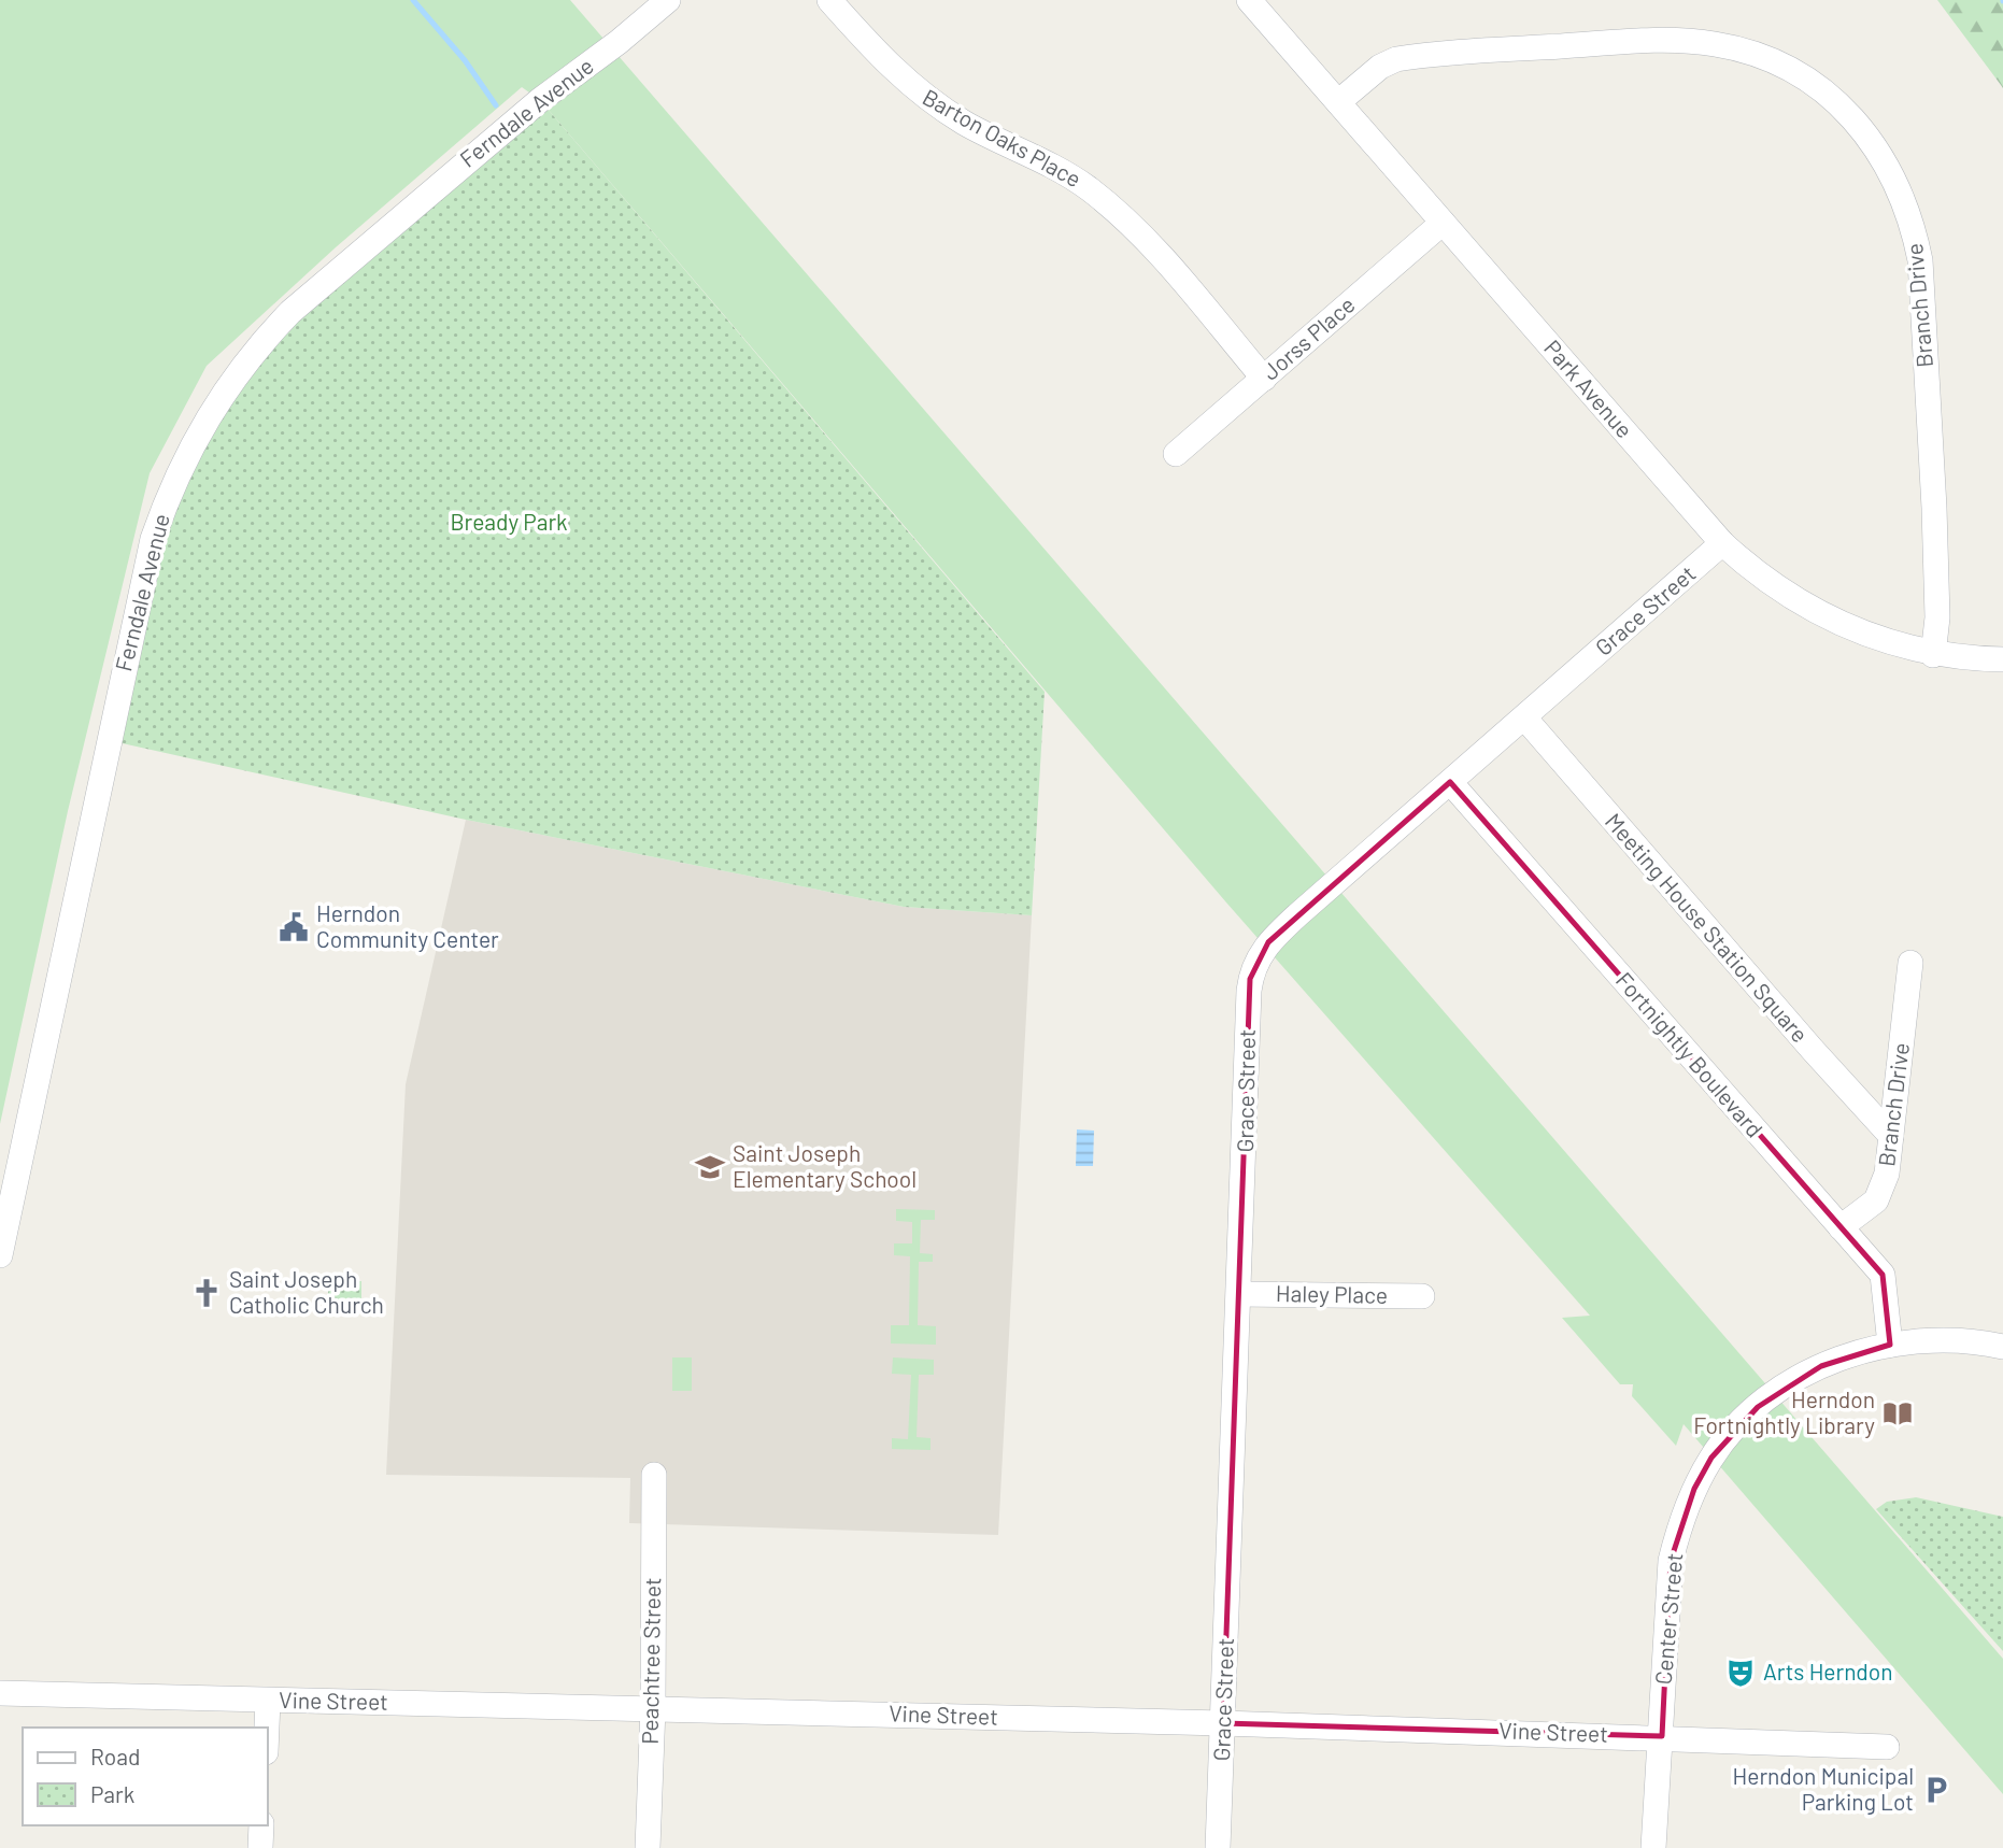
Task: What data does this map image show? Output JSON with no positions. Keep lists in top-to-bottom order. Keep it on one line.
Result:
{"streets":{"street":["Ferndale Avenue","Barton Oaks Place","Branch Drive","Jorss Place","Park Avenue","Grace Street","Meeting House Station Square","Fortnightly Boulevard","Haley Place","Center Street","Peachtree Street","Vine Street"]},"crossings":[["Barton Oaks Place","Jorss Place"],["Branch Drive","Park Avenue"],["Branch Drive","Meeting House Station Square"],["Branch Drive","Fortnightly Boulevard"],["Jorss Place","Park Avenue"],["Park Avenue","Grace Street"],["Grace Street","Meeting House Station Square"],["Grace Street","Fortnightly Boulevard"],["Grace Street","Haley Place"],["Grace Street","Vine Street"],["Fortnightly Boulevard","Center Street"],["Center Street","Vine Street"],["Peachtree Street","Vine Street"]],"parks":["Bready Park"],"places":{"public building":["Herndon Community Center"],"school or university":["Saint Joseph Elementary School"],"church":["Saint Joseph Catholic Church"],"library":["Herndon Fortnightly Library"],"theatre":["Arts Herndon"],"parking":["Herndon Municipal Parking Lot"]},"legend":["Road","Park"]}
